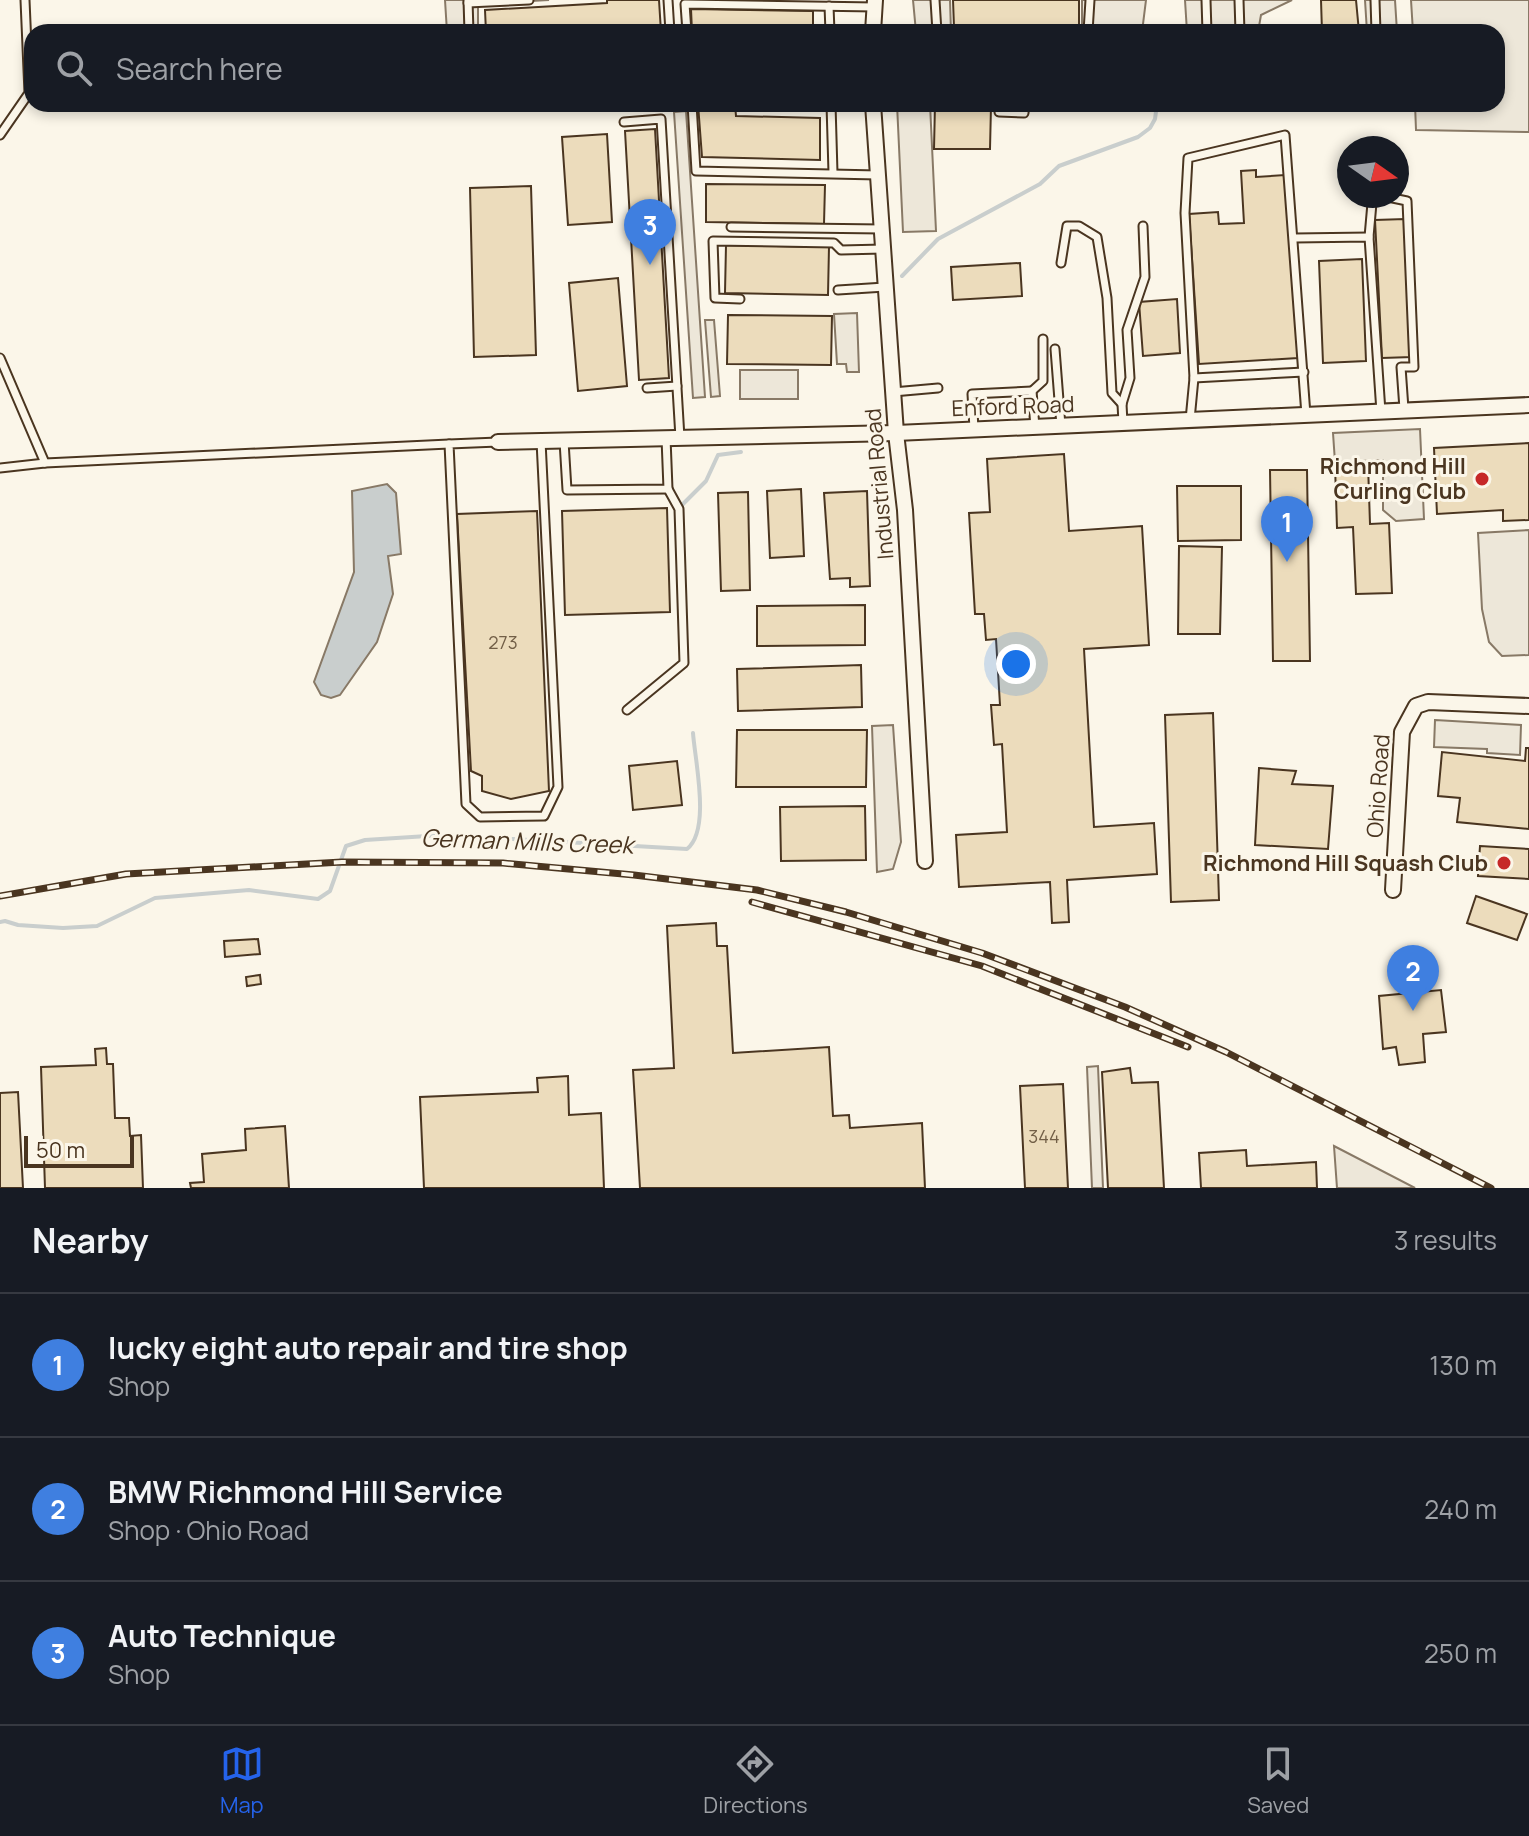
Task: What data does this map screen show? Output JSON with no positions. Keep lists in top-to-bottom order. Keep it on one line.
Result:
{"streets":{"street":["Enford Road","Industrial Road","Ohio Road"]},"crossings":[["Enford Road","Industrial Road"]],"water":["German Mills Creek"],"places":["Richmond Hill Curling Club","Richmond Hill Squash Club"],"house_numbers":["273","344"],"scale_bar":"50 m","north":"right","page":{"search":"Search here","pins":["3","1","2"],"scale":"50 m","heading":["Nearby","3 results"],"list":[{"mark":"1","name":"lucky eight auto repair and tire shop","note":"Shop","value":"130 m"},{"mark":"2","name":"BMW Richmond Hill Service","note":"Shop · Ohio Road","value":"240 m"},{"mark":"3","name":"Auto Technique","note":"Shop","value":"250 m"}],"nav":["Map","Directions","Saved"]}}
